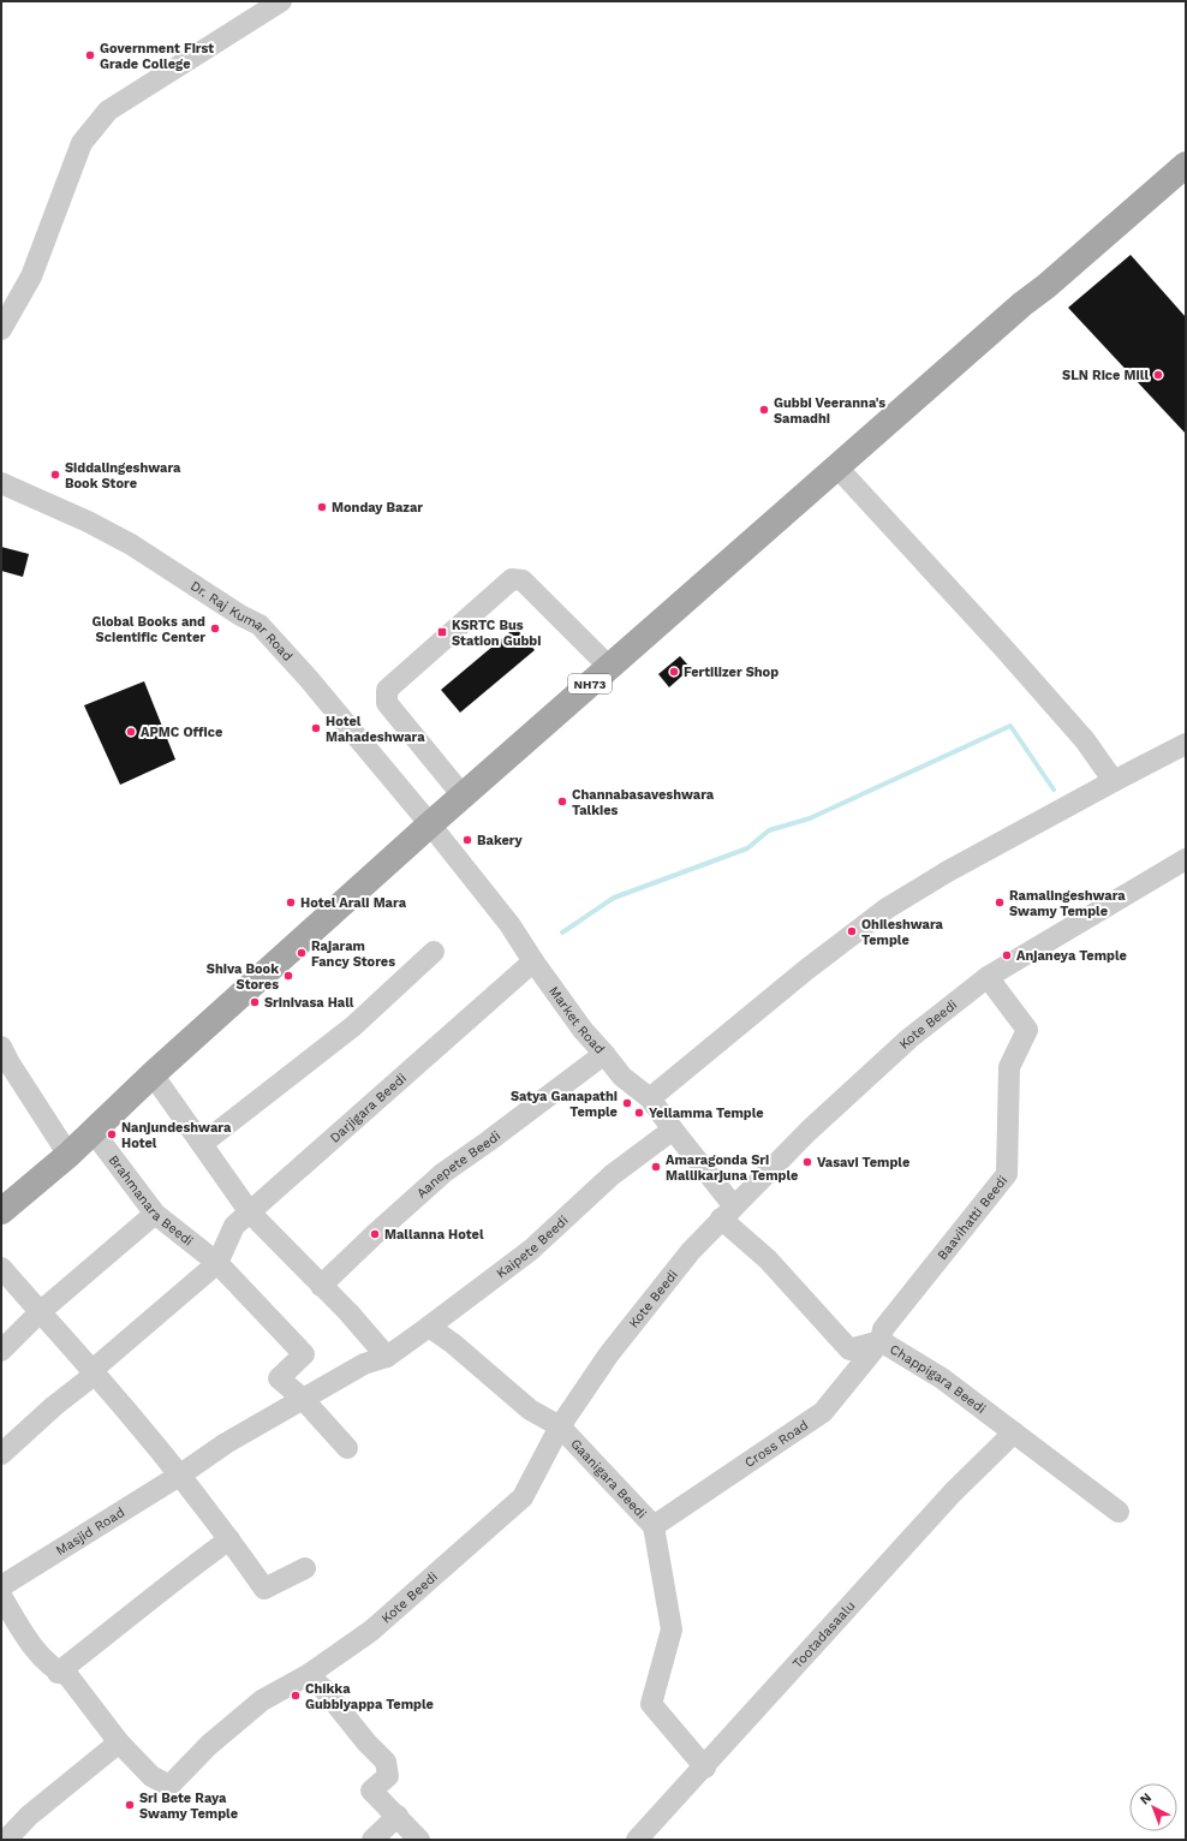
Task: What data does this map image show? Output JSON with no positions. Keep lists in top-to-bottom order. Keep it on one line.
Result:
{"streets":{"main road":["NH73"],"street":["Dr. Raj Kumar Road","Market Road","Kote Beedi","Darjigara Beedi","Aanepete Beedi","Brahmanara Beedi","Baavihatti Beedi","Kaipete Beedi","Chappigara Beedi","Cross Road","Gaanigara Beedi","Masjid Road","Tootadasaalu"]},"crossings":[["Dr. Raj Kumar Road","NH73"],["Dr. Raj Kumar Road","Market Road"],["NH73","Market Road"],["NH73","Brahmanara Beedi"],["Market Road","Kote Beedi"],["Market Road","Darjigara Beedi"],["Market Road","Aanepete Beedi"],["Market Road","Kaipete Beedi"],["Market Road","Chappigara Beedi"],["Kote Beedi","Baavihatti Beedi"],["Kote Beedi","Chappigara Beedi"],["Kote Beedi","Gaanigara Beedi"],["Darjigara Beedi","Brahmanara Beedi"],["Brahmanara Beedi","Kaipete Beedi"],["Brahmanara Beedi","Masjid Road"],["Baavihatti Beedi","Chappigara Beedi"],["Baavihatti Beedi","Cross Road"],["Kaipete Beedi","Gaanigara Beedi"],["Kaipete Beedi","Masjid Road"],["Chappigara Beedi","Cross Road"],["Chappigara Beedi","Tootadasaalu"],["Cross Road","Gaanigara Beedi"],["Gaanigara Beedi","Tootadasaalu"]],"places":{"other":["Government First Grade College","SLN Rice Mill","Gubbi Veeranna's Samadhi","Siddalingeshwara Book Store","Monday Bazar","Global Books and Scientific Center","Fertilizer Shop","Hotel Mahadeshwara","APMC Office","Channabasaveshwara Talkies","Bakery","Hotel Arali Mara","Ramalingeshwara Swamy Temple","Ohileshwara Temple","Rajaram Fancy Stores","Anjaneya Temple","Shiva Book Stores","Srinivasa Hall","Satya Ganapathi Temple","Yellamma Temple","Nanjundeshwara Hotel","Vasavi Temple","Amaragonda Sri Mallikarjuna Temple","Mallanna Hotel","Chikka Gubbiyappa Temple","Sri Bete Raya Swamy Temple"],"transit":["KSRTC Bus Station Gubbi"]},"north":"top left"}
